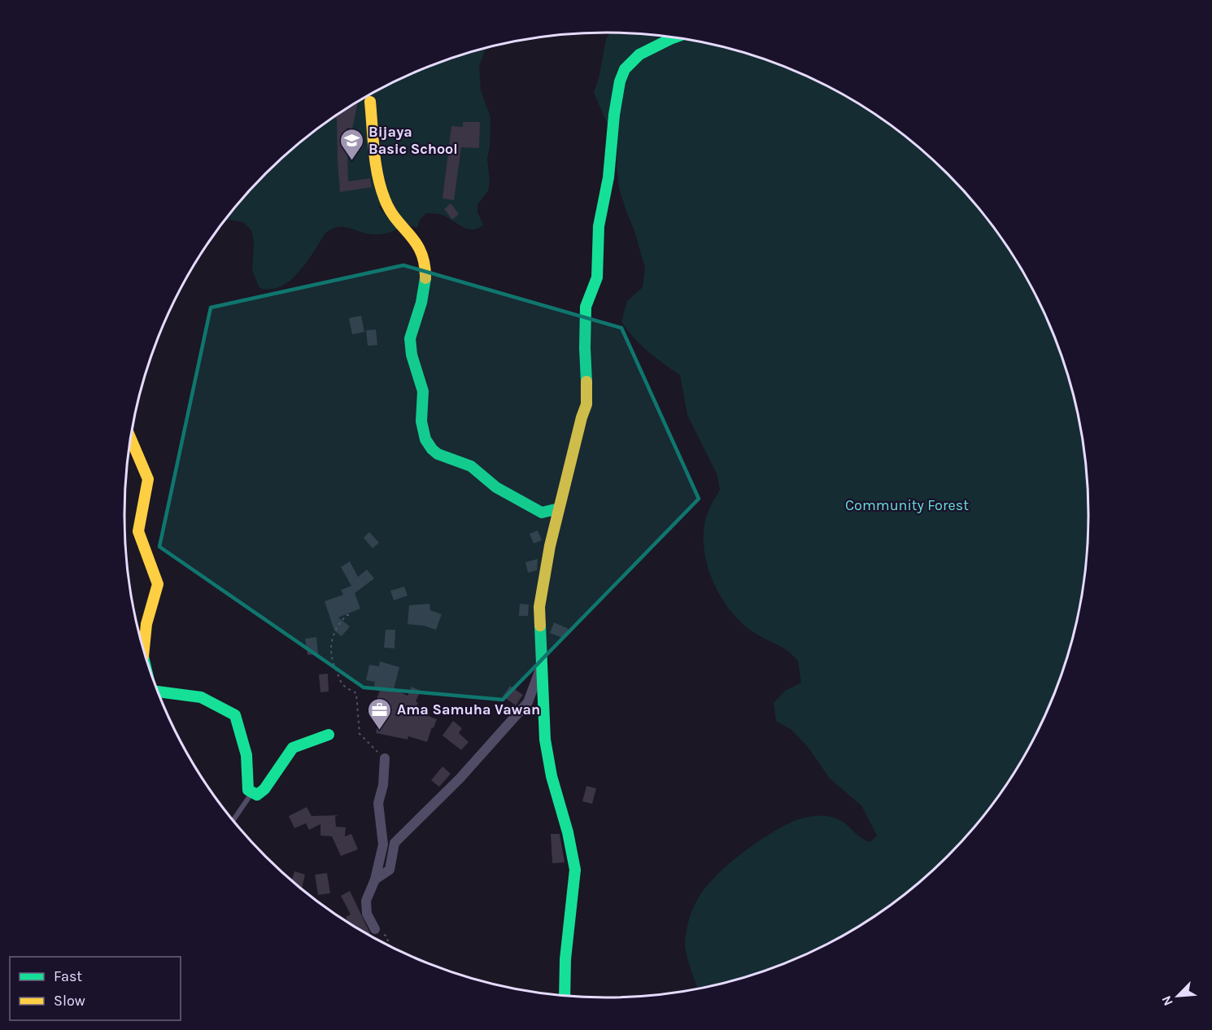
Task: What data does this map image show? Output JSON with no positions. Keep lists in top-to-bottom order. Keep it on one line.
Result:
{"parks":["Community Forest"],"places":{"school or university":["Bijaya Basic School"],"office":["Ama Samuha Vawan"]},"legend":["Fast","Slow"],"north":"bottom left"}
